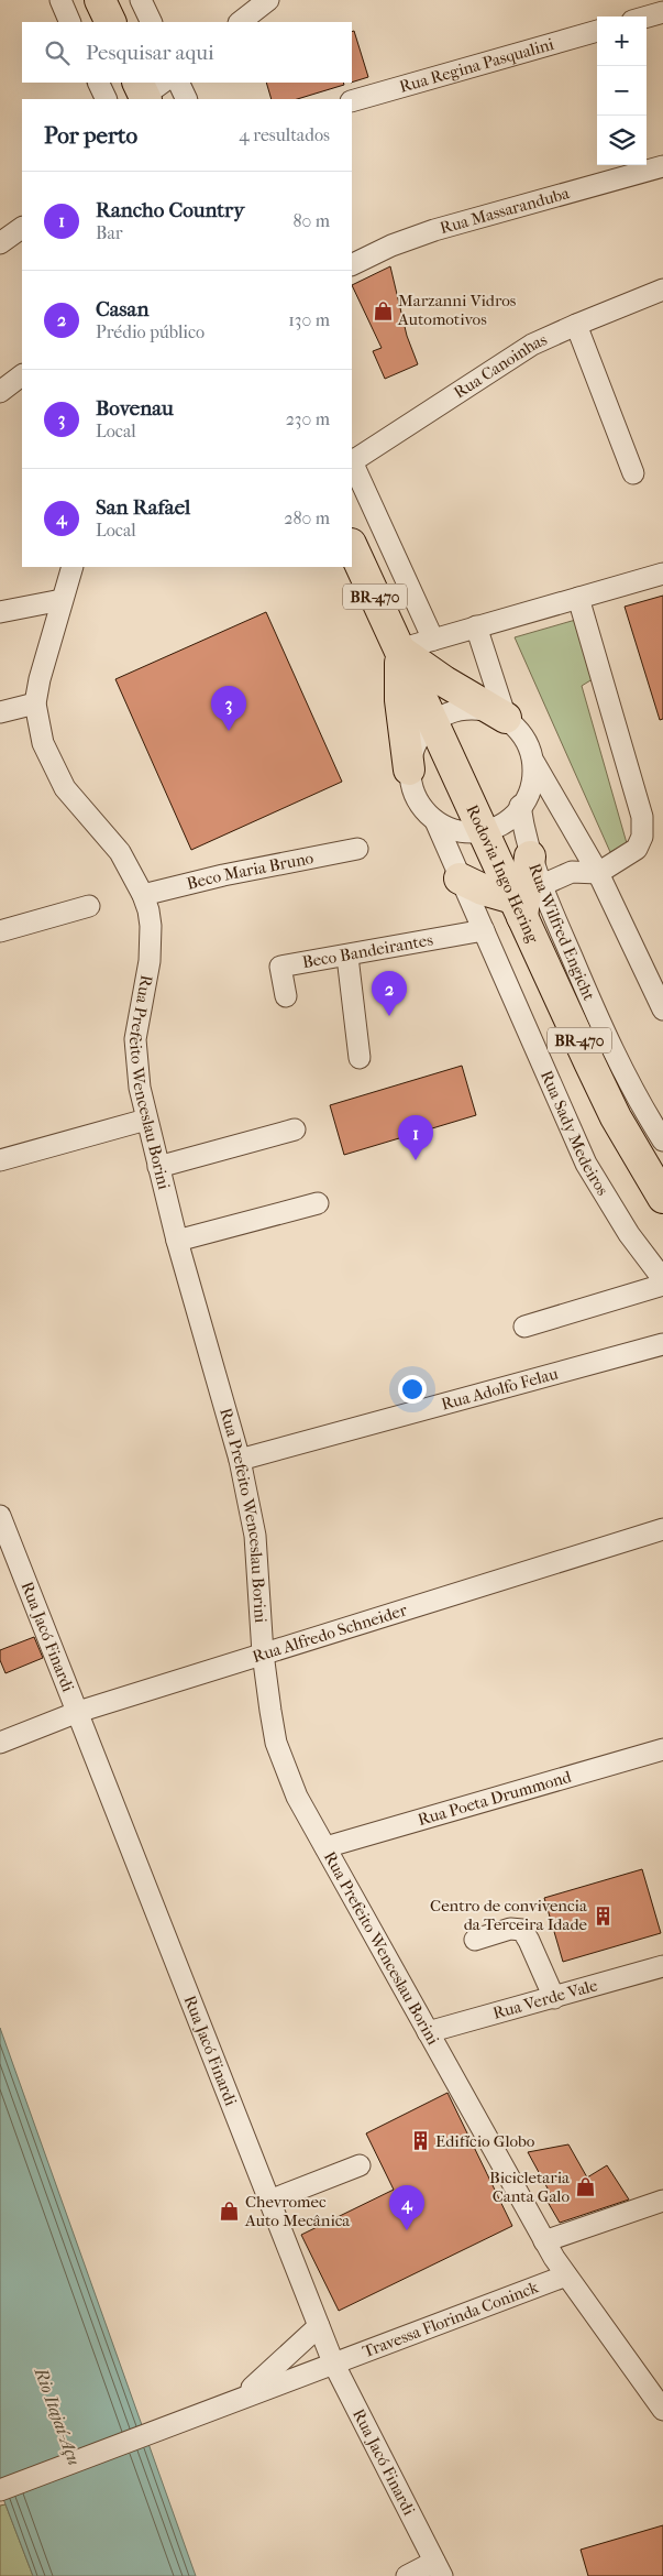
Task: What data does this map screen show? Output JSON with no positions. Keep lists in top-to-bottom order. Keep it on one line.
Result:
{"streets":{"highway":["BR-470","Rodovia Ingo Hering"],"street":["Rua Regina Pasqualini","Rua Massaranduba","Rua Canoinhas","Beco Maria Bruno","Rua Wilfred Engicht","Beco Bandeirantes","Rua Prefeito Wenceslau Borini","Rua Sady Medeiros","Rua Adolfo Felau","Rua Alfredo Schneider","Rua Jacó Finardi","Rua Poeta Drummond","Rua Verde Vale","Travessa Florinda Coninck"]},"crossings":[["Beco Maria Bruno","Rua Prefeito Wenceslau Borini"],["Rodovia Ingo Hering","Rua Wilfred Engicht"],["Beco Bandeirantes","Rua Sady Medeiros"],["Rua Prefeito Wenceslau Borini","Rua Adolfo Felau"],["Rua Prefeito Wenceslau Borini","Rua Alfredo Schneider"],["Rua Prefeito Wenceslau Borini","Rua Poeta Drummond"],["Rua Prefeito Wenceslau Borini","Rua Verde Vale"],["Rua Prefeito Wenceslau Borini","Travessa Florinda Coninck"],["Rua Alfredo Schneider","Rua Jacó Finardi"],["Rua Jacó Finardi","Travessa Florinda Coninck"]],"water":["Rio Itajaí-Açu"],"places":{"shop":["Marzanni Vidros Automotivos","Bicicletaria Canta Galo","Chevromec Auto Mecânica"],"building":["Centro de convivencia da Terceira Idade","Edifício Globo"]},"page":{"map_buttons":["+","−"],"search":"Pesquisar aqui","heading":["Por perto","4 resultados"],"list":[{"mark":"1","name":"Rancho Country","note":"Bar","value":"80 m"},{"mark":"2","name":"Casan","note":"Prédio público","value":"130 m"},{"mark":"3","name":"Bovenau","note":"Local","value":"230 m"},{"mark":"4","name":"San Rafael","note":"Local","value":"280 m"}],"pins":["3","2","1","4"]}}
